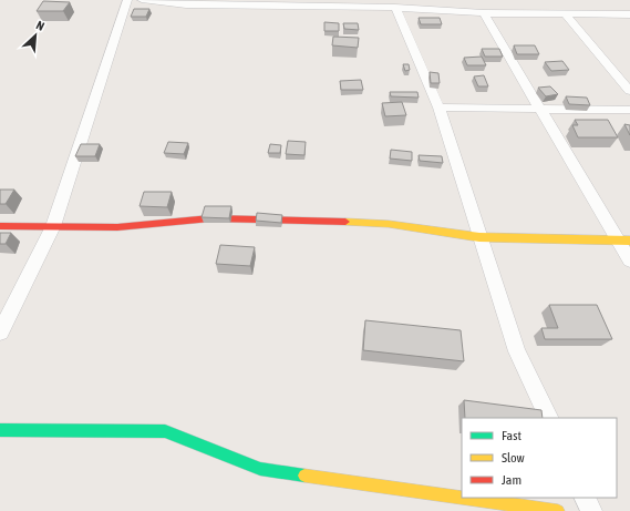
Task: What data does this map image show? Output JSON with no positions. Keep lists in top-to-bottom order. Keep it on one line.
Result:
{"legend":["Fast","Slow","Jam"],"north":"top right"}
